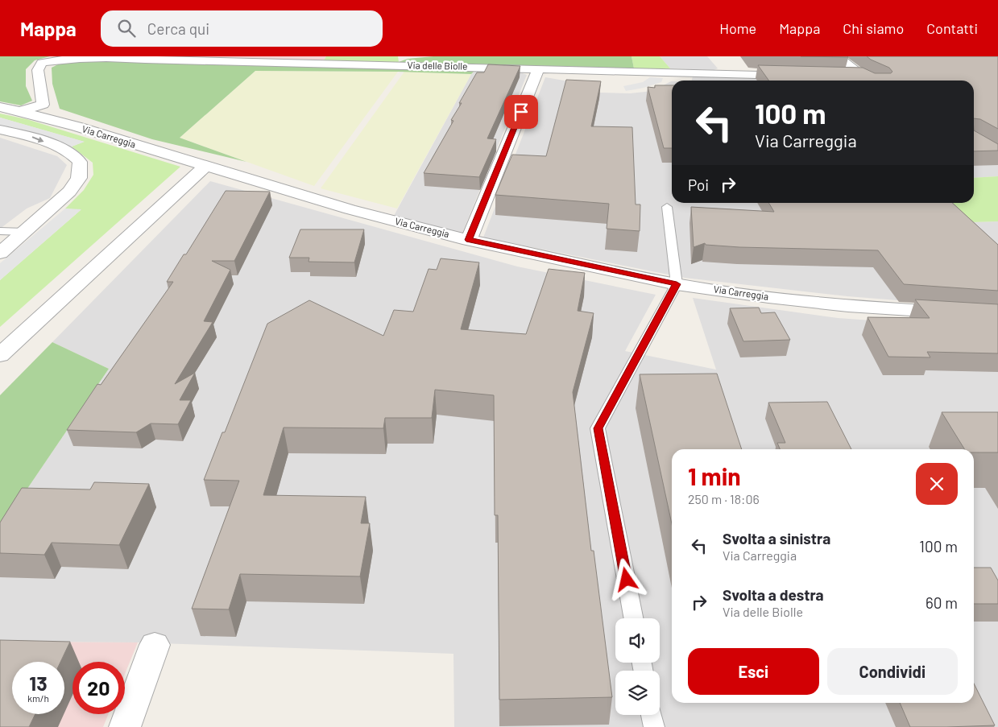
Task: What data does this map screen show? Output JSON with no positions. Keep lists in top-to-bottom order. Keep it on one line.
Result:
{"streets":{"street":["Via delle Biolle","Via Carreggia"]},"crossings":[["Via delle Biolle","Via Carreggia"]],"page":{"header":"Mappa","search":"Cerca qui","nav":["Home","Mappa","Chi siamo","Contatti"],"turn":["100 m","Via Carreggia"],"then":"Poi","heading":["1 min","250 m · 18:06"],"list":[{"name":"Svolta a sinistra","note":"Via Carreggia","value":"100 m"},{"name":"Svolta a destra","note":"Via delle Biolle","value":"60 m"}],"buttons":["Esci","Condividi"],"speed":"13 km/h","limit":"20"}}
